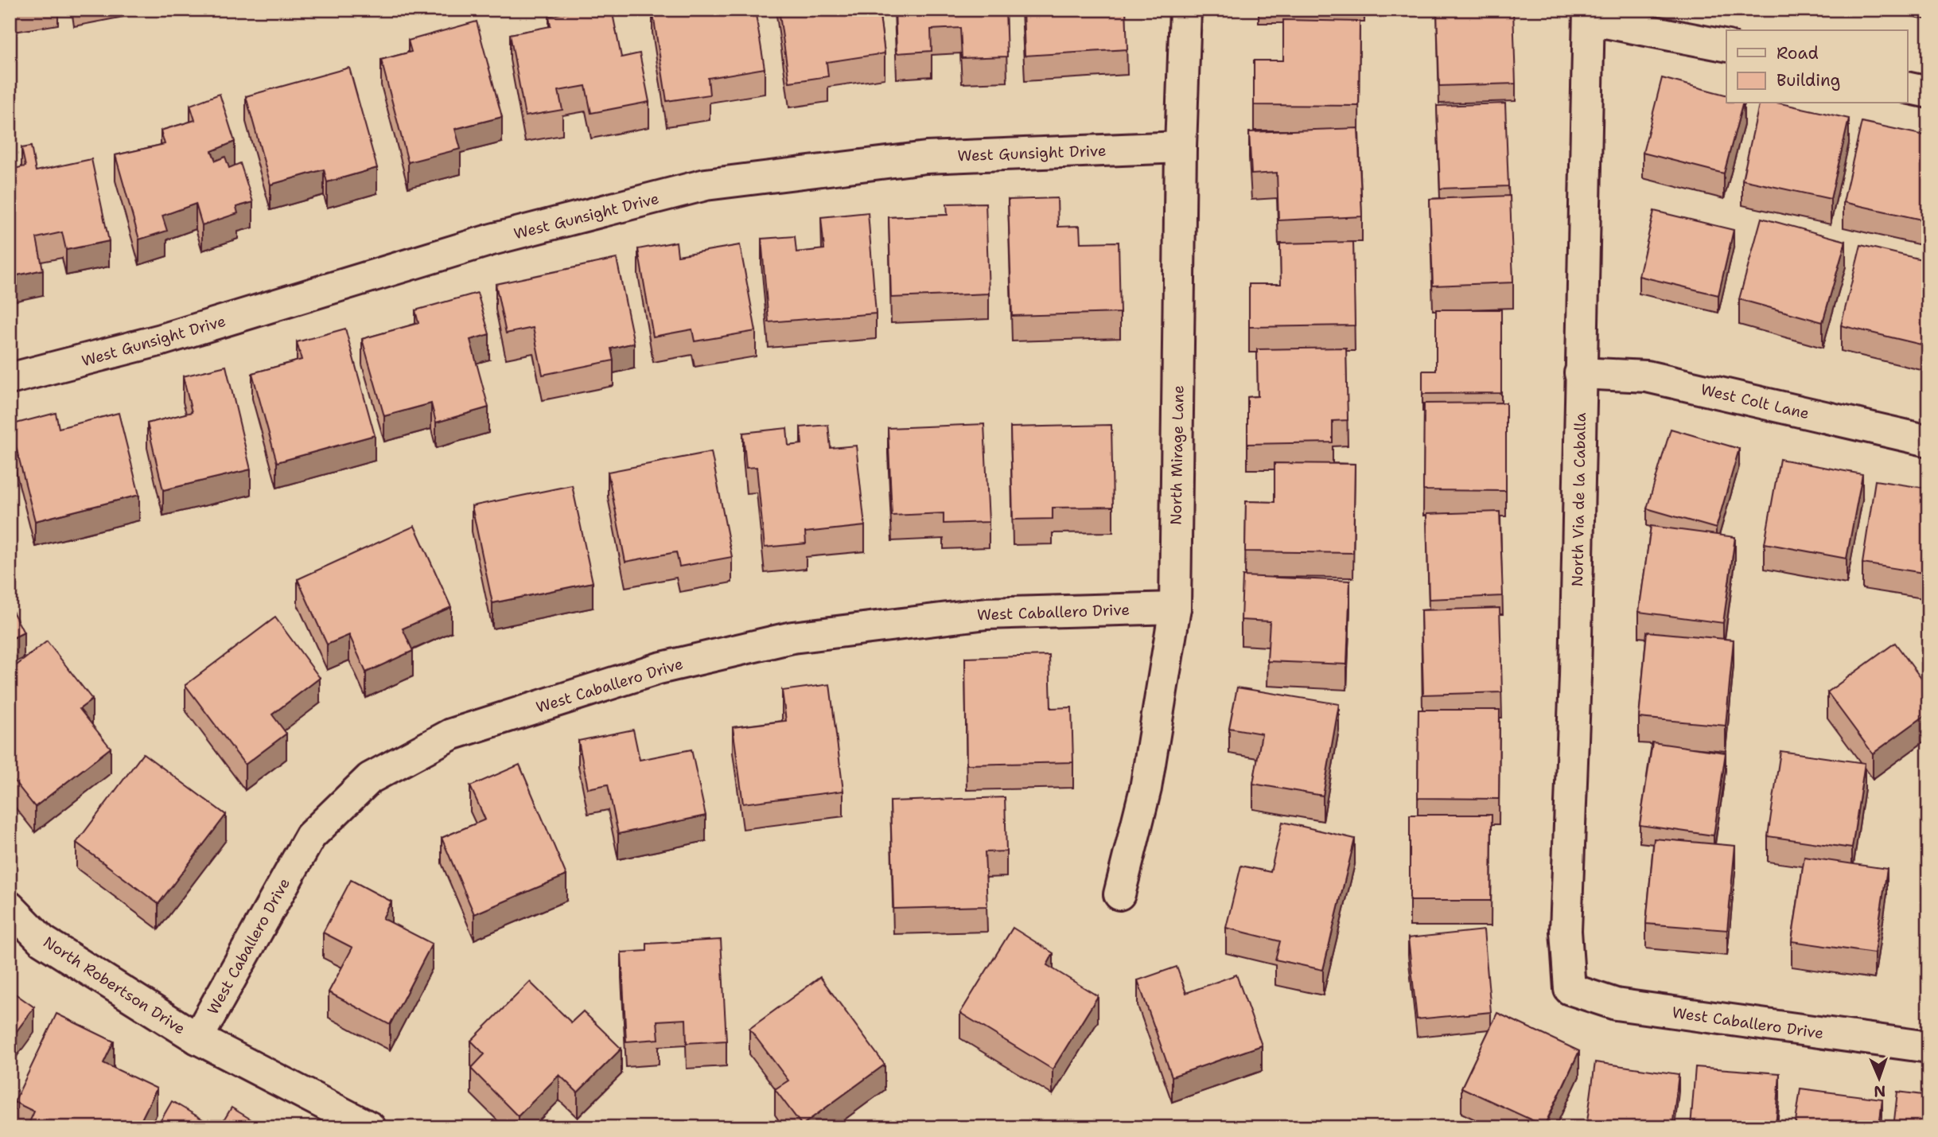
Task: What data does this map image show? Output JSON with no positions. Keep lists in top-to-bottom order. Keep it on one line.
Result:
{"streets":{"street":["West Gunsight Drive","West Colt Lane","North Mirage Lane","North Via de la Caballa","West Caballero Drive","North Robertson Drive"]},"crossings":[["West Gunsight Drive","North Mirage Lane"],["West Colt Lane","North Via de la Caballa"],["North Mirage Lane","West Caballero Drive"],["North Via de la Caballa","West Caballero Drive"],["West Caballero Drive","North Robertson Drive"]],"legend":["Road","Building"],"north":"bottom"}
